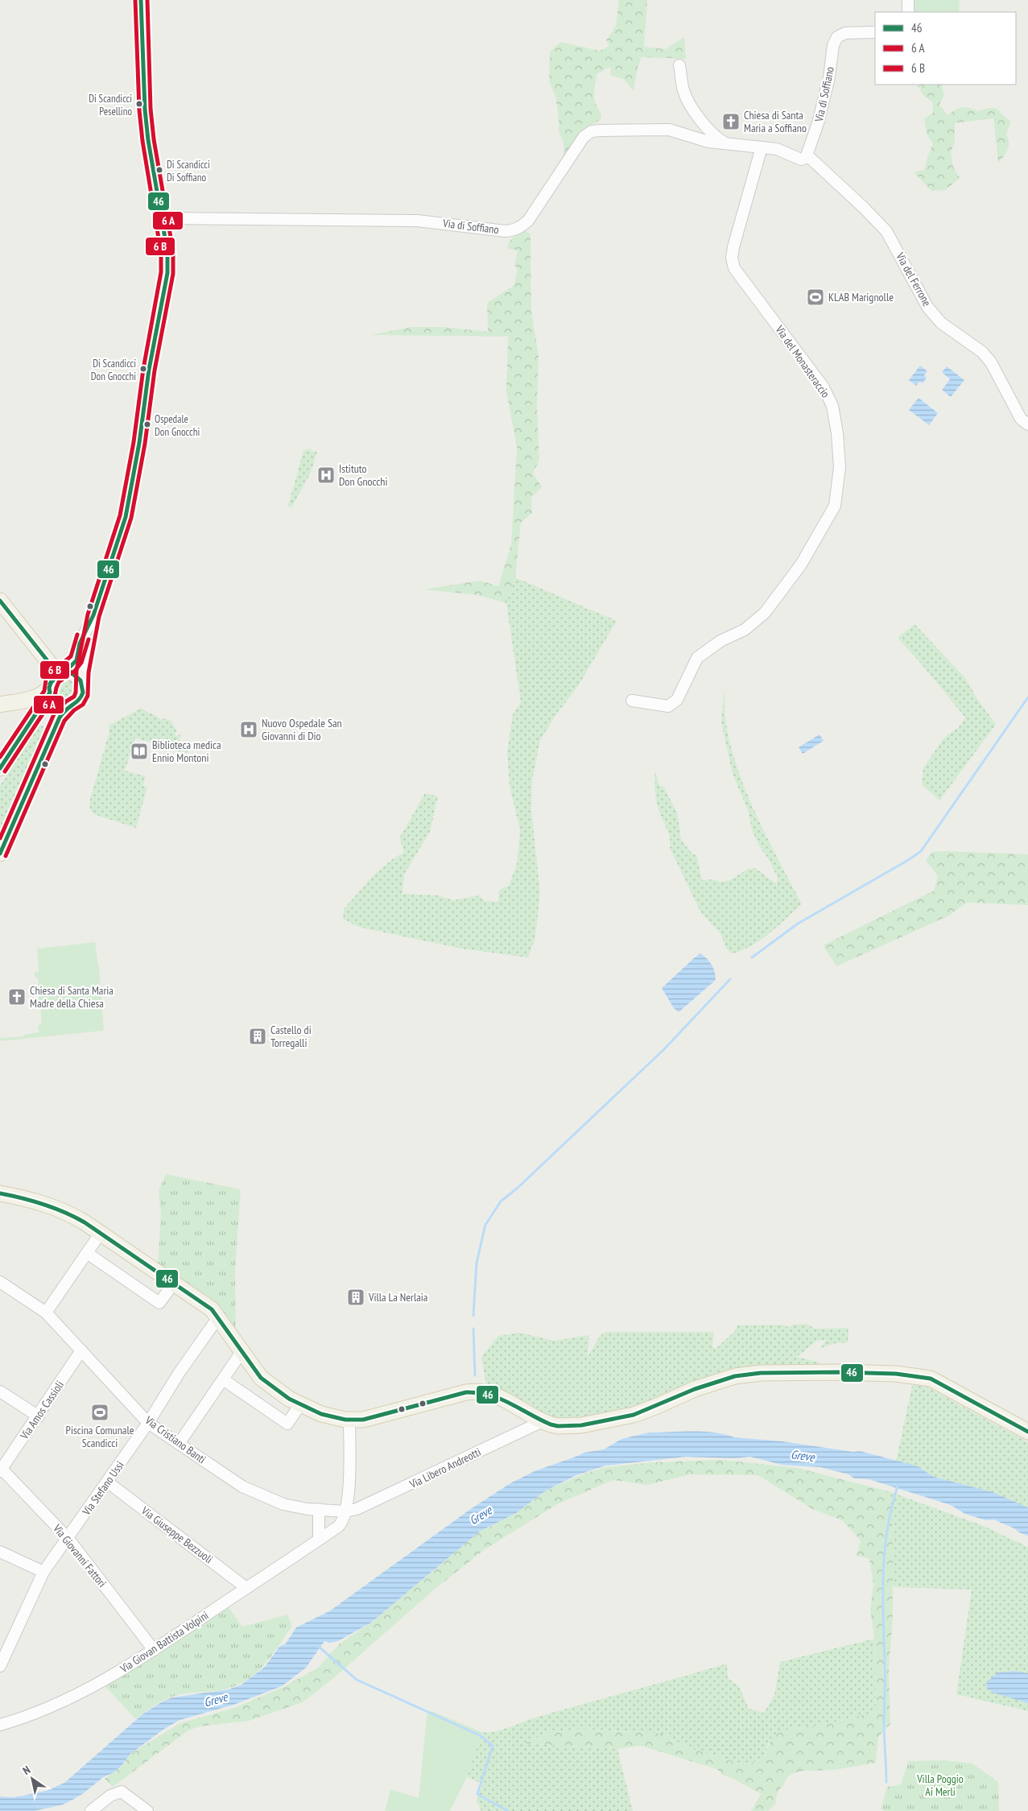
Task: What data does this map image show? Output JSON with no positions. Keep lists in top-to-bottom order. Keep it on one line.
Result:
{"streets":{"street":["Via di Soffiano","Via del Ferrone","Via del Monasteraccio","Via Amos Cassioli","Via Cristiano Banti","Via Libero Andreotti","Via Stefano Ussi","Via Giuseppe Bezzuoli","Via Giovanni Fattori","Via Giovan Battista Volpini"]},"crossings":[["Via di Soffiano","Via del Ferrone"],["Via di Soffiano","Via del Monasteraccio"],["Via Amos Cassioli","Via Cristiano Banti"],["Via Amos Cassioli","Via Giovanni Fattori"],["Via Cristiano Banti","Via Libero Andreotti"],["Via Cristiano Banti","Via Stefano Ussi"],["Via Cristiano Banti","Via Giovan Battista Volpini"],["Via Libero Andreotti","Via Giovan Battista Volpini"],["Via Stefano Ussi","Via Giuseppe Bezzuoli"],["Via Stefano Ussi","Via Giovanni Fattori"],["Via Giuseppe Bezzuoli","Via Giovan Battista Volpini"],["Via Giovanni Fattori","Via Giovan Battista Volpini"]],"water":["Greve"],"parks":["Villa Poggio Ai Merli"],"places":{"other":["Di Scandicci Pesellino","Di Scandicci Di Soffiano","Di Scandicci Don Gnocchi","Ospedale Don Gnocchi"],"church":["Chiesa di Santa Maria a Soffiano","Chiesa di Santa Maria Madre della Chiesa"],"sports":["KLAB Marignolle","Piscina Comunale Scandicci"],"hospital":["Istituto Don Gnocchi","Nuovo Ospedale San Giovanni di Dio"],"library":["Biblioteca medica Ennio Montoni"],"building":["Castello di Torregalli","Villa La Nerlaia"]},"lines":["transit line 46"],"legend":["46","6 A","6 B"],"north":"top left"}
